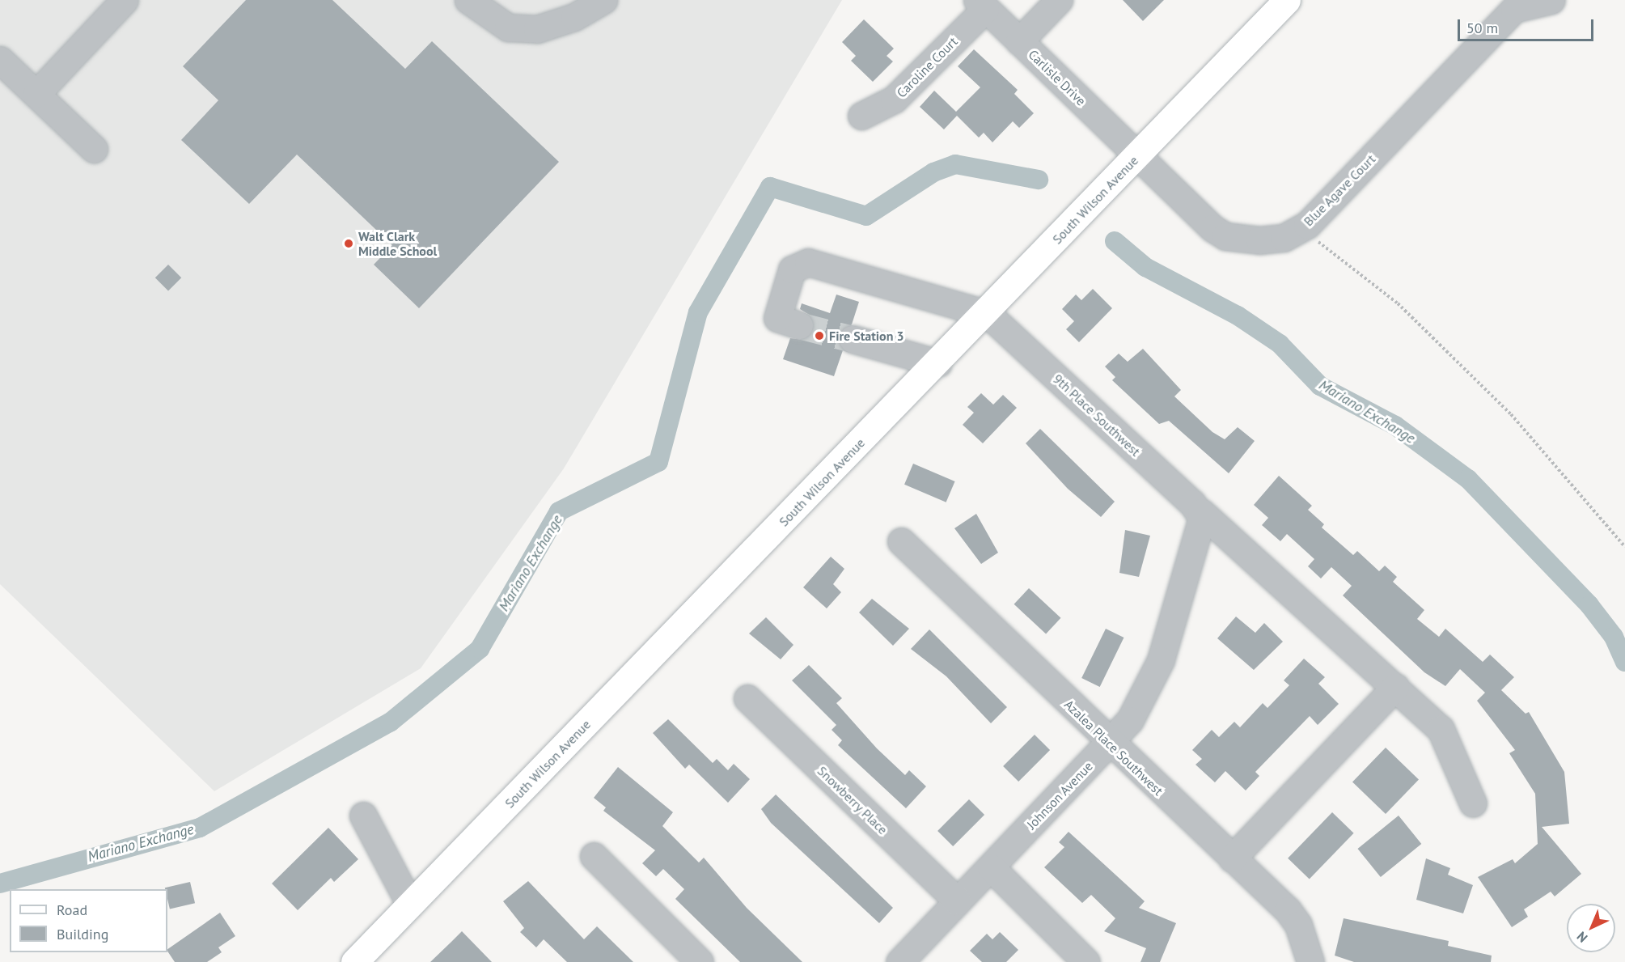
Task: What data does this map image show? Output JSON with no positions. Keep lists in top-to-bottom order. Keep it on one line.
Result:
{"streets":{"main road":["South Wilson Avenue"],"street":["Caroline Court","Carlisle Drive","Blue Agave Court","9th Place Southwest","Azalea Place Southwest","Johnson Avenue","Snowberry Place"]},"crossings":[["Caroline Court","Carlisle Drive"],["Carlisle Drive","Blue Agave Court"],["Carlisle Drive","South Wilson Avenue"],["Blue Agave Court","South Wilson Avenue"],["South Wilson Avenue","9th Place Southwest"],["9th Place Southwest","Johnson Avenue"],["Azalea Place Southwest","Johnson Avenue"],["Johnson Avenue","Snowberry Place"]],"water":["Mariano Exchange"],"places":["Walt Clark Middle School","Fire Station 3"],"legend":["Road","Building"],"scale_bar":"50 m","north":"bottom left"}
